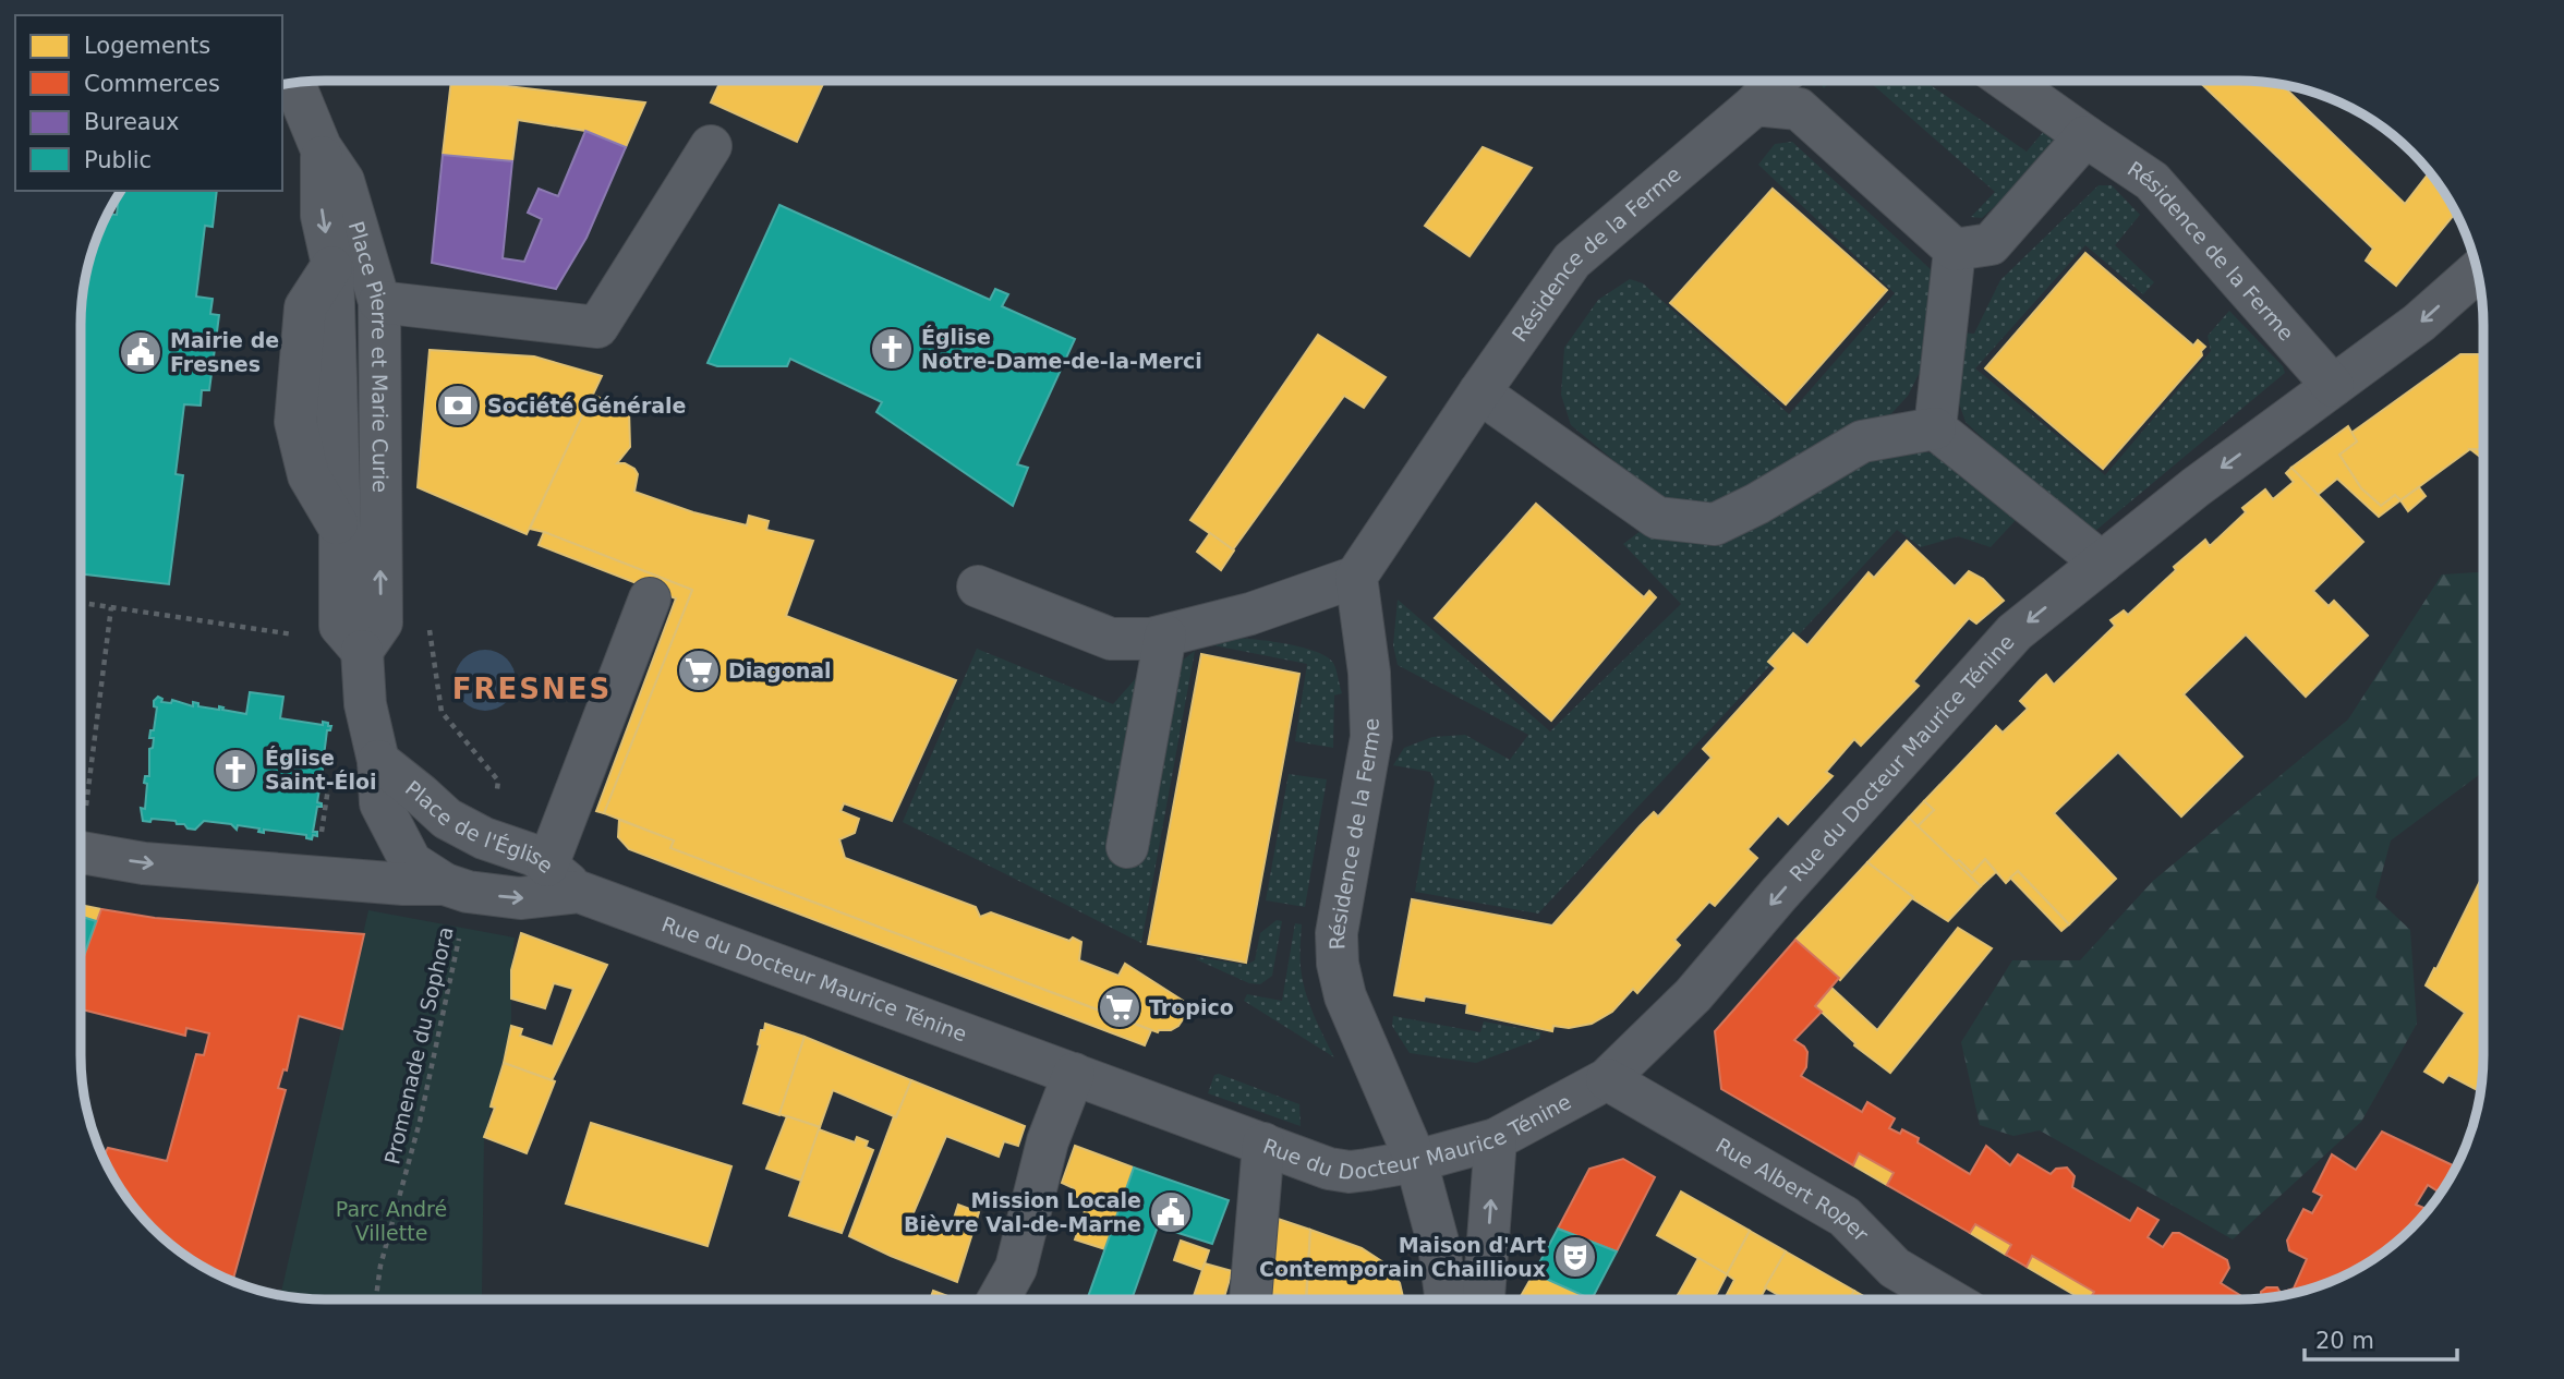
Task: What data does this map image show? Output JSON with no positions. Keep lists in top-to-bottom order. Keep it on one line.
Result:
{"streets":{"street":["Résidence de la Ferme","Place Pierre et Marie Curie","Rue du Docteur Maurice Ténine","Place de l'Église","Rue Albert Roper"],"path":["Promenade du Sophora"]},"crossings":[["Résidence de la Ferme","Rue du Docteur Maurice Ténine"],["Place Pierre et Marie Curie","Place de l'Église"],["Rue du Docteur Maurice Ténine","Place de l'Église"],["Rue du Docteur Maurice Ténine","Rue Albert Roper"]],"districts":["FRESNES"],"parks":["Parc André Villette"],"places":{"church":["Église Notre-Dame-de-la-Merci","Église Saint-Éloi"],"public building":["Mairie de Fresnes","Mission Locale Bièvre Val-de-Marne"],"bank":["Société Générale"],"supermarket":["Diagonal","Tropico"],"theatre":["Maison d'Art Contemporain Chaillioux"]},"legend":["Logements","Commerces","Bureaux","Public"],"scale_bar":"20 m"}
